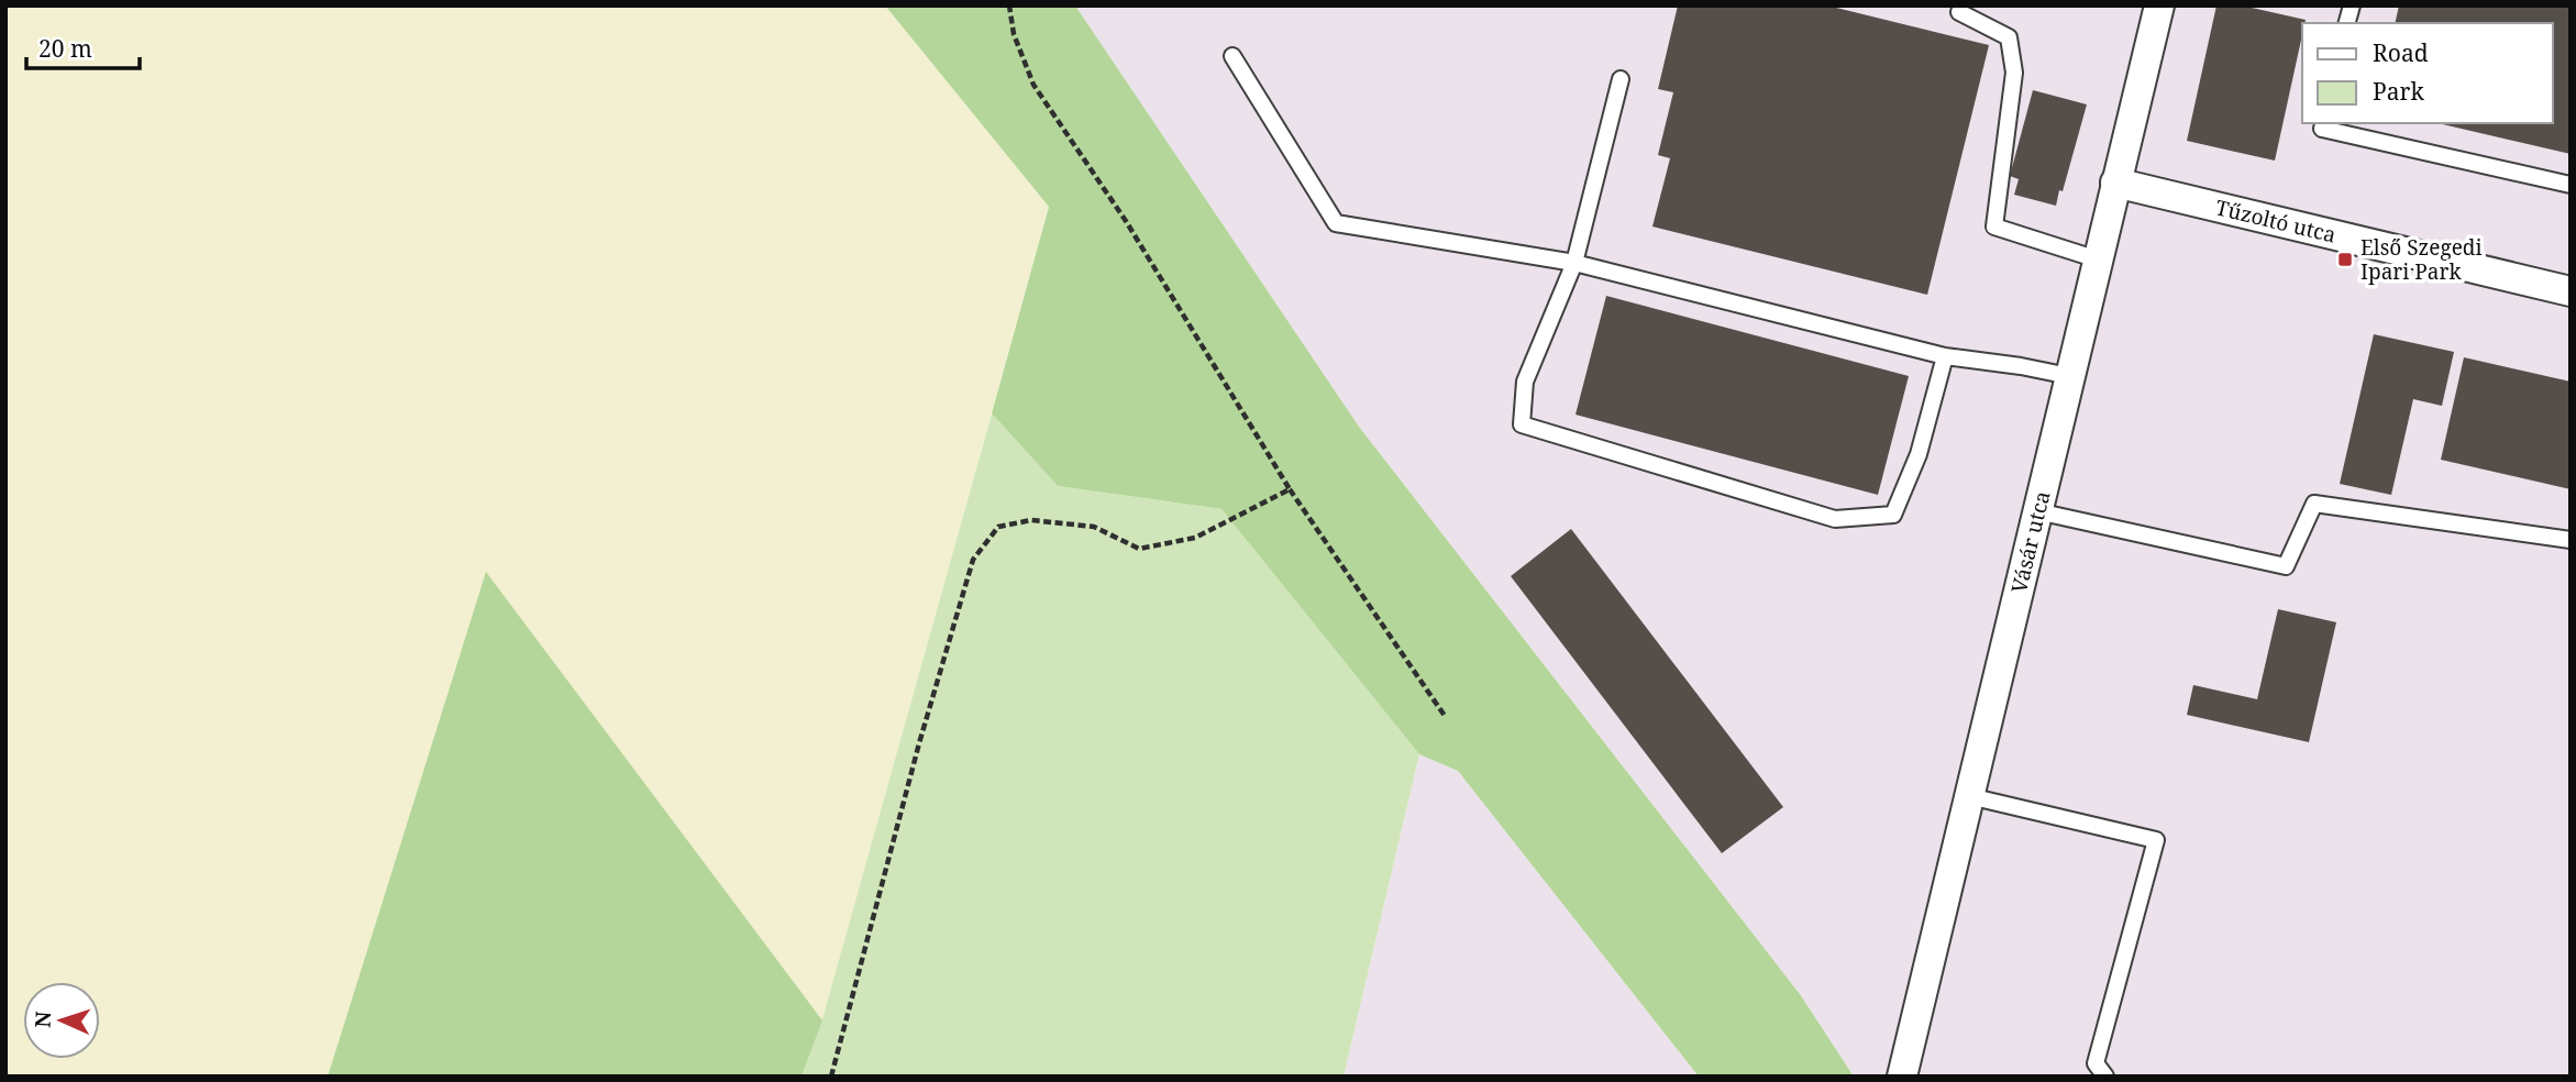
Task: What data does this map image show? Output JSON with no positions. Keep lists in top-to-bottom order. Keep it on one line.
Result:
{"streets":{"street":["Tűzoltó utca","Vásár utca"]},"crossings":[["Tűzoltó utca","Vásár utca"]],"places":{"transit":["Első Szegedi Ipari Park"]},"legend":["Road","Park"],"scale_bar":"20 m","north":"left"}
